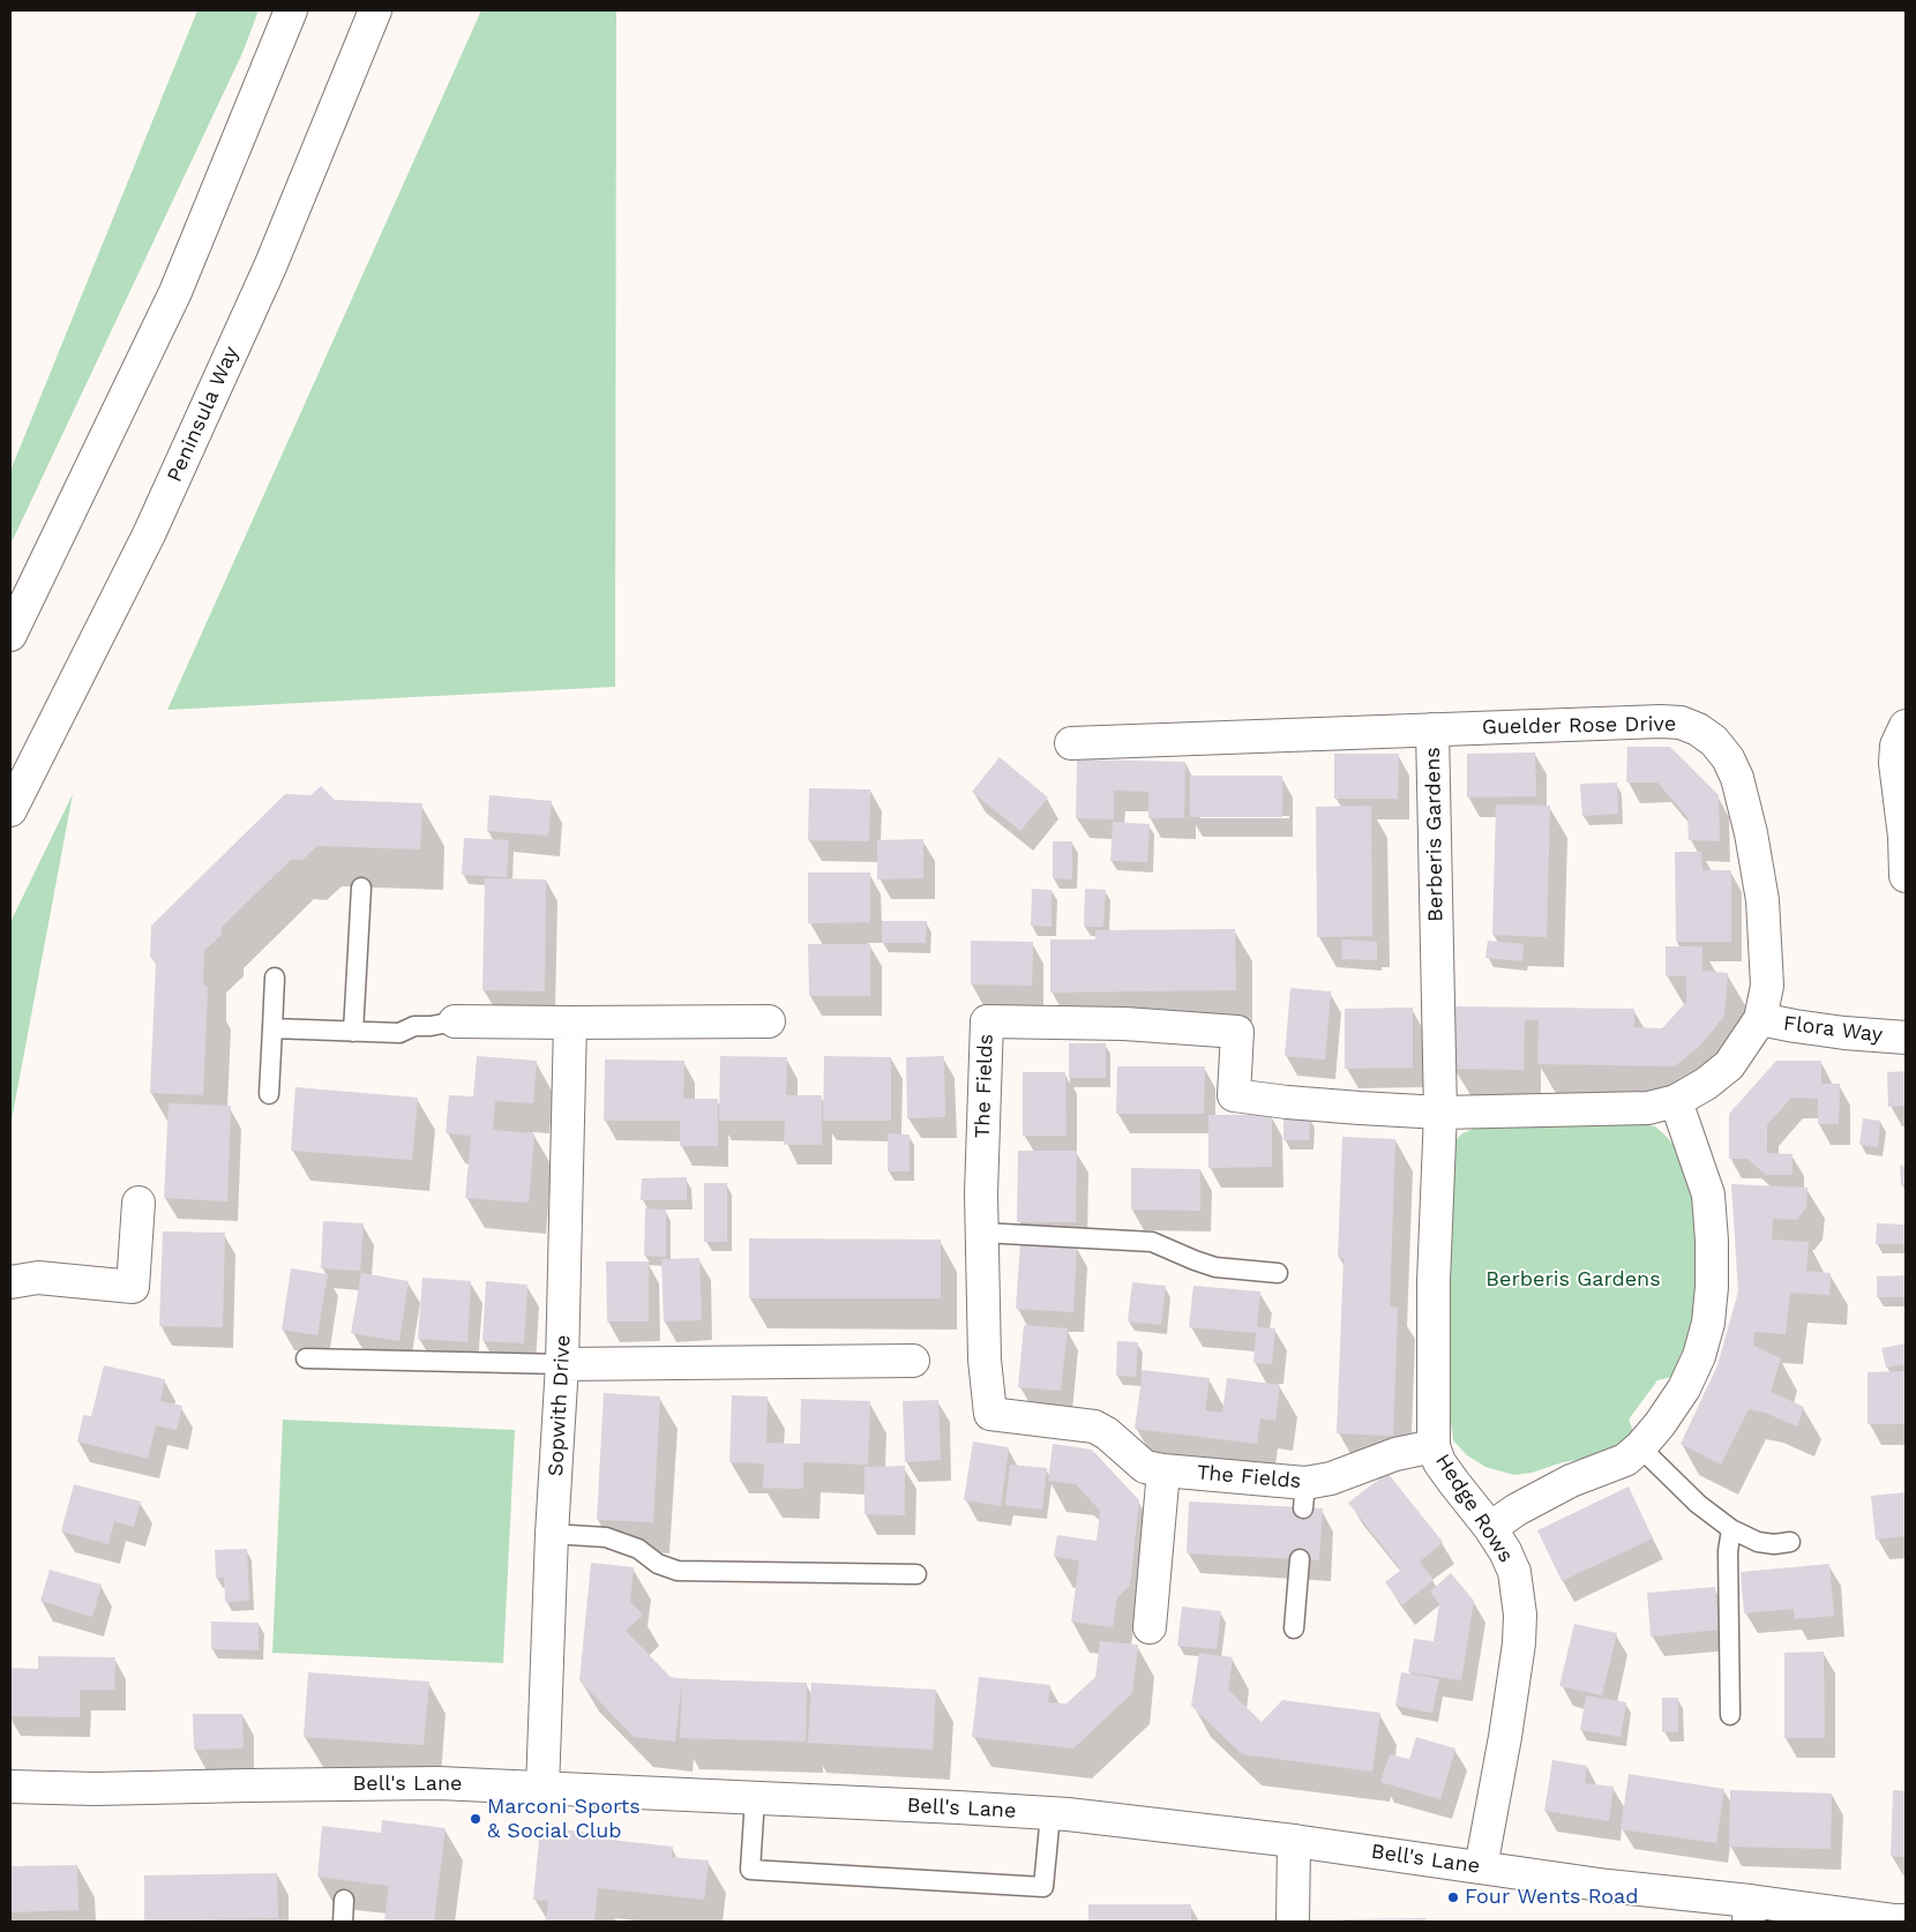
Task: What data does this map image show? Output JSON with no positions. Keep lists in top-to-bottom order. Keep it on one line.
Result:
{"streets":{"street":["Peninsula Way","Guelder Rose Drive","Berberis Gardens","Flora Way","The Fields","Sopwith Drive","Hedge Rows","Bell's Lane"]},"crossings":[["Guelder Rose Drive","Berberis Gardens"],["Guelder Rose Drive","Flora Way"],["Guelder Rose Drive","The Fields"],["Guelder Rose Drive","Hedge Rows"],["Berberis Gardens","The Fields"],["Berberis Gardens","Hedge Rows"],["The Fields","Hedge Rows"],["Sopwith Drive","Bell's Lane"],["Hedge Rows","Bell's Lane"]],"parks":["Berberis Gardens"],"places":["Marconi Sports & Social Club","Four Wents Road"]}
